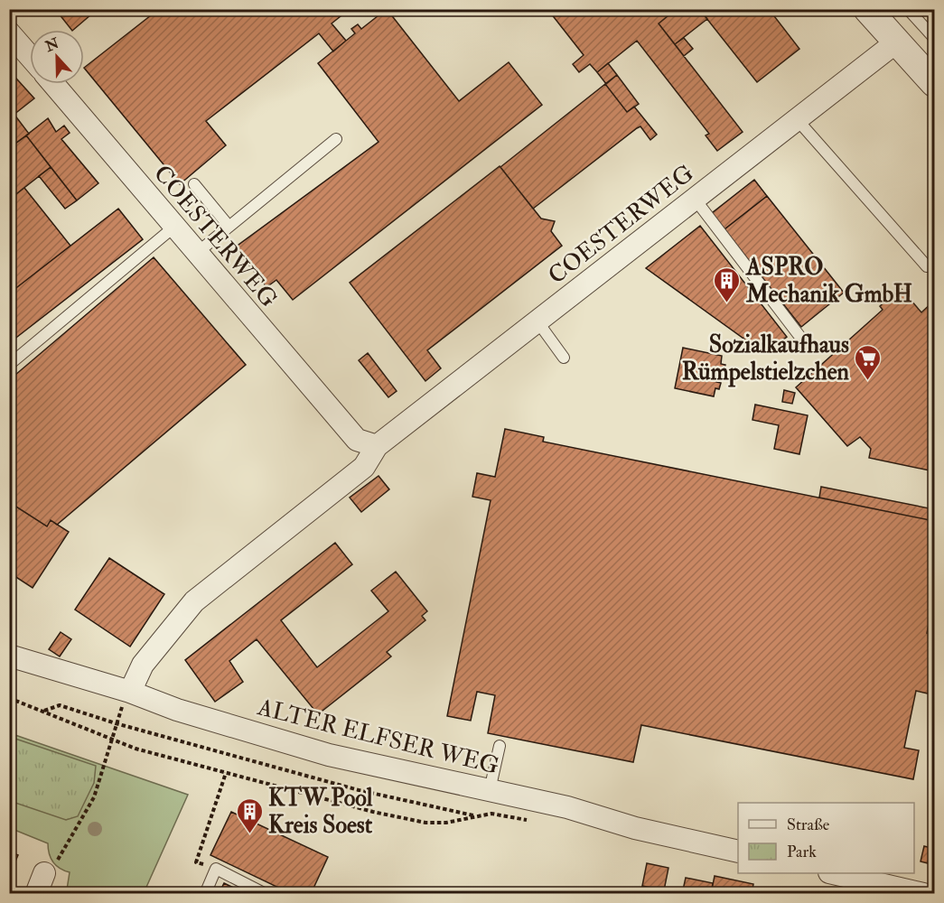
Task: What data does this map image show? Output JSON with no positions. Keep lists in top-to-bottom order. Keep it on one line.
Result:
{"streets":{"street":["COESTERWEG","ALTER ELFSER WEG"]},"crossings":[["COESTERWEG","ALTER ELFSER WEG"]],"places":{"building":["ASPRO Mechanik GmbH","KTW Pool Kreis Soest"],"supermarket":["Sozialkaufhaus Rümpelstielzchen"]},"legend":["Straße","Park"],"north":"top"}
